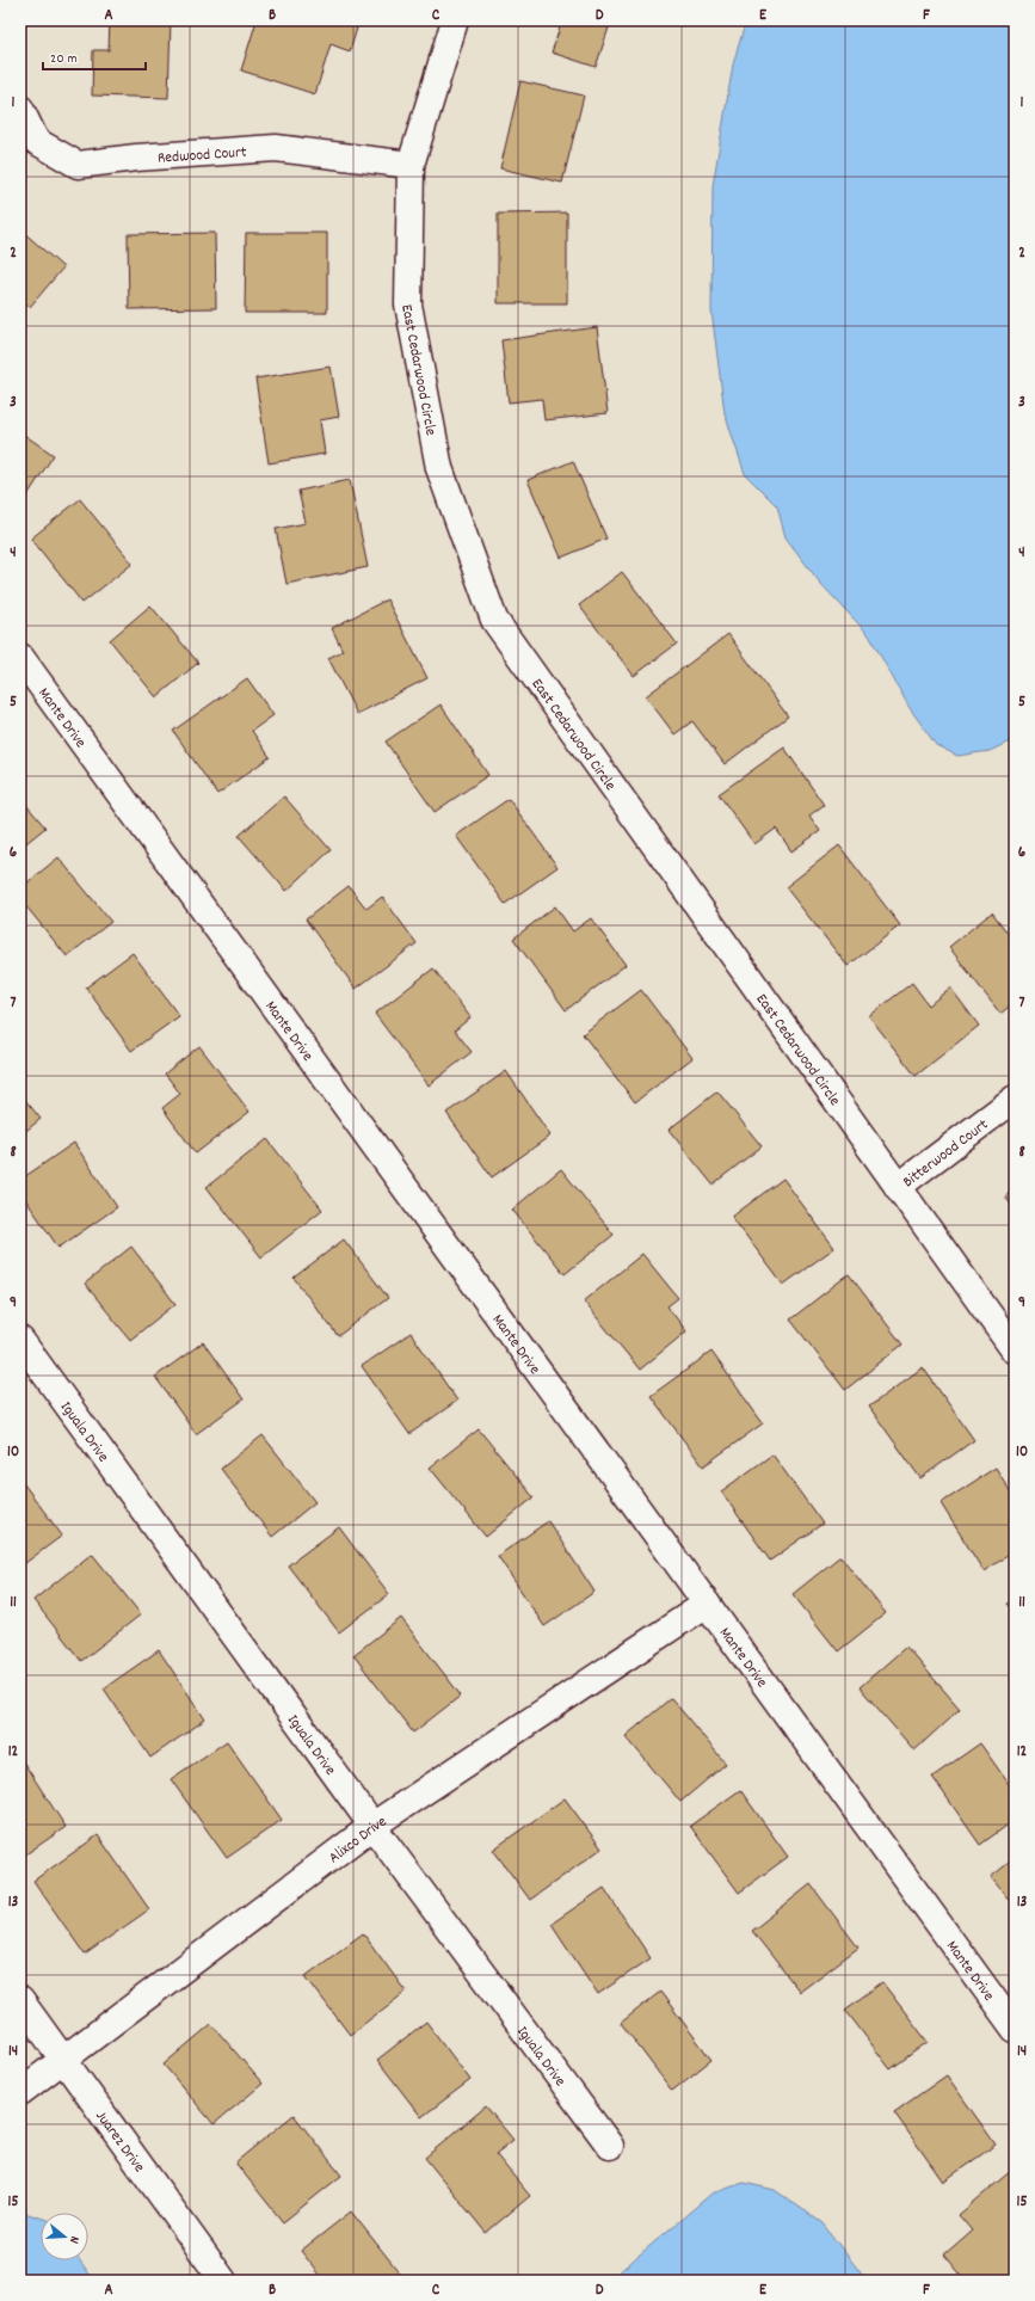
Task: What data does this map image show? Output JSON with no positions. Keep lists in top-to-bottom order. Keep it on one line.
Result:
{"streets":{"street":["Redwood Court","East Cedarwood Circle","Mante Drive","Bitterwood Court","Iguala Drive","Alixco Drive","Juarez Drive"]},"crossings":[["Redwood Court","East Cedarwood Circle"],["East Cedarwood Circle","Bitterwood Court"],["Mante Drive","Alixco Drive"],["Iguala Drive","Alixco Drive"],["Alixco Drive","Juarez Drive"]],"scale_bar":"20 m","north":"right","grid":{"columns":["A","B","C","D","E","F"],"rows":["1","2","3","4","5","6","7","8","9","10","11","12","13","14","15"]}}
